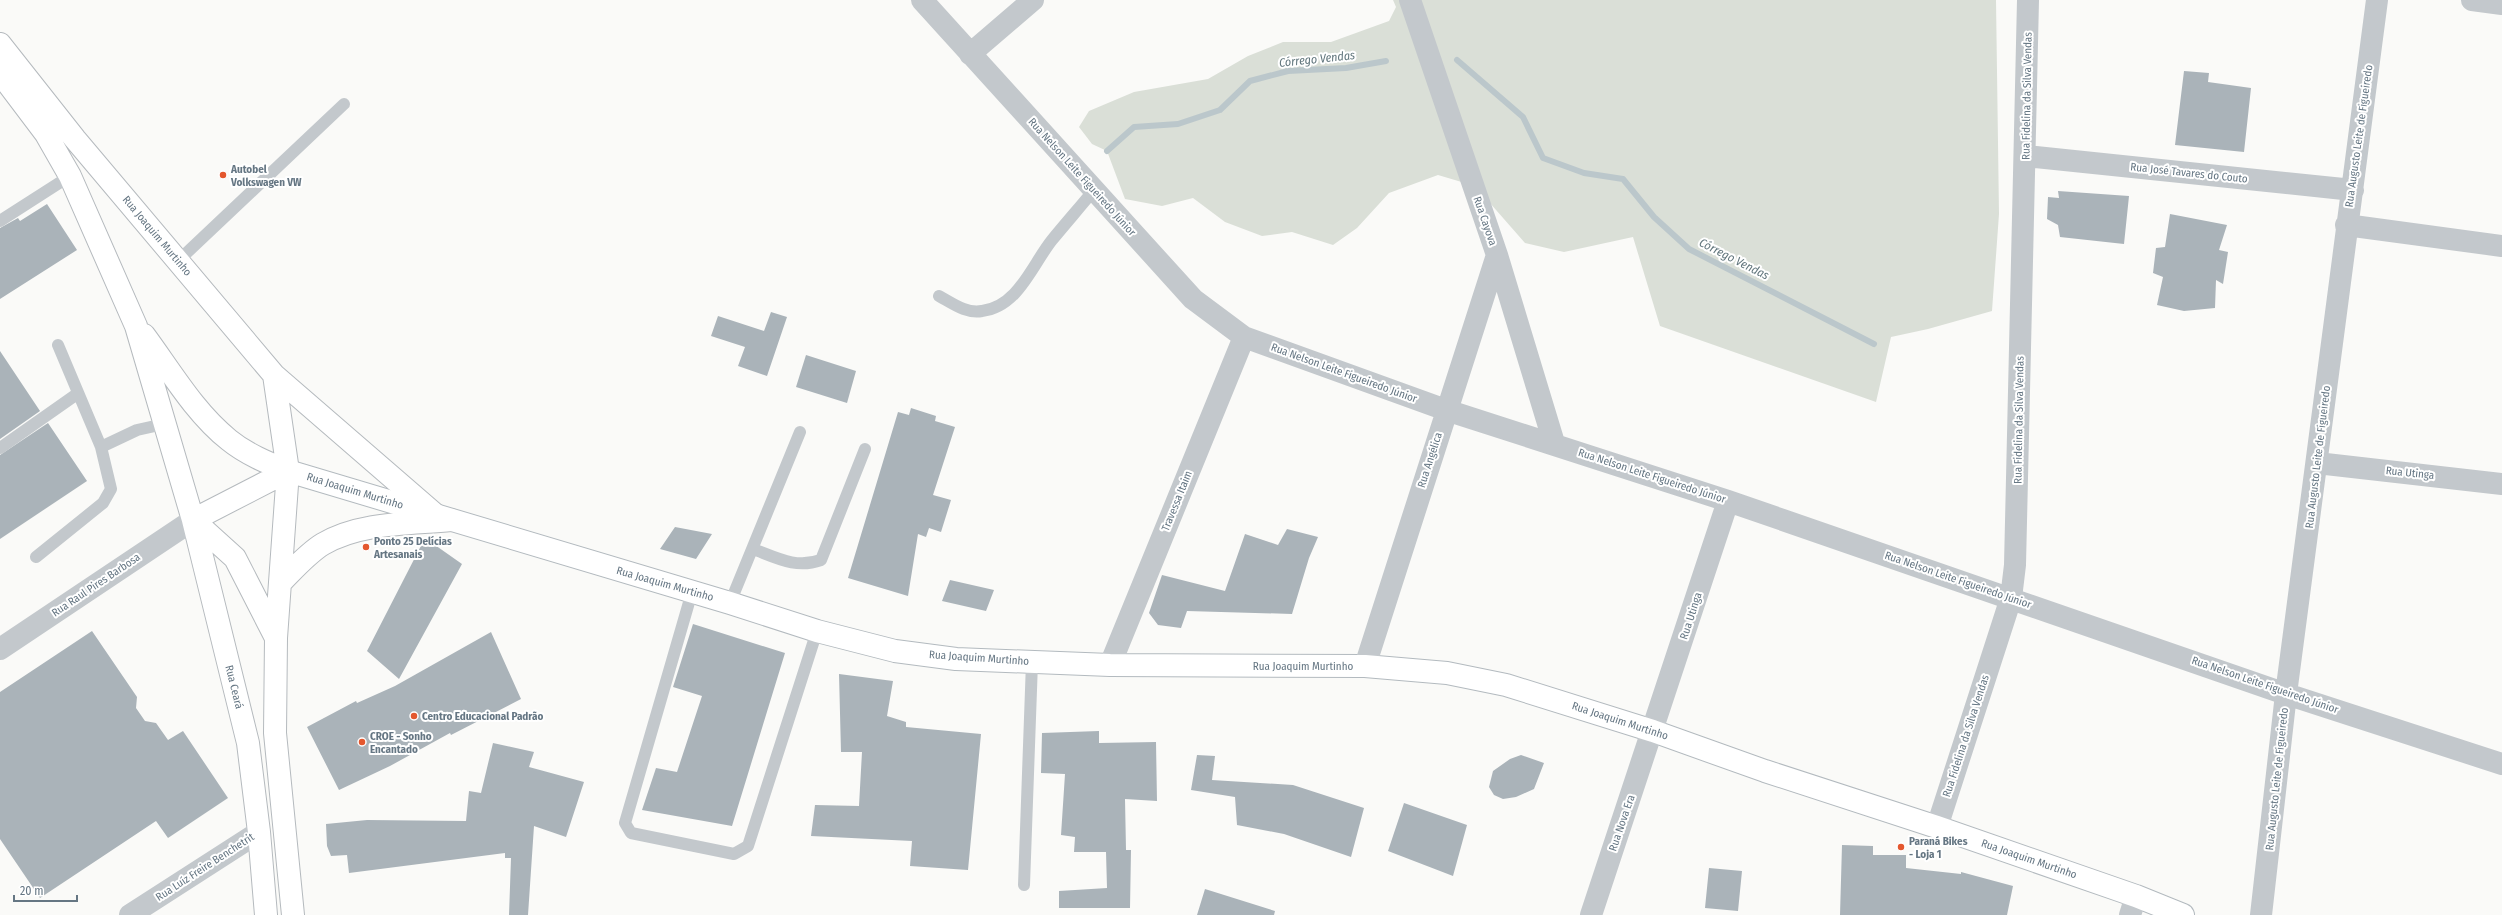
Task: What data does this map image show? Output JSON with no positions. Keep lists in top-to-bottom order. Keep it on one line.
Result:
{"streets":{"main road":["Rua Joaquim Murtinho","Rua Ceará"],"street":["Rua Fidelina da Silva Vendas","Rua Augusto Leite de Figueiredo","Rua José Tavares do Couto","Rua Nelson Leite Figueiredo Júnior","Rua Cayova","Rua Angélica","Rua Utinga","Travessa Itaim","Rua Raul Pires Barbosa","Rua Nova Era","Rua Luíz Freire Benchetrit"]},"crossings":[["Rua Fidelina da Silva Vendas","Rua José Tavares do Couto"],["Rua Fidelina da Silva Vendas","Rua Nelson Leite Figueiredo Júnior"],["Rua Fidelina da Silva Vendas","Rua Joaquim Murtinho"],["Rua Augusto Leite de Figueiredo","Rua José Tavares do Couto"],["Rua Augusto Leite de Figueiredo","Rua Nelson Leite Figueiredo Júnior"],["Rua Augusto Leite de Figueiredo","Rua Utinga"],["Rua Nelson Leite Figueiredo Júnior","Rua Cayova"],["Rua Nelson Leite Figueiredo Júnior","Rua Angélica"],["Rua Nelson Leite Figueiredo Júnior","Rua Utinga"],["Rua Nelson Leite Figueiredo Júnior","Travessa Itaim"],["Rua Cayova","Rua Angélica"],["Rua Joaquim Murtinho","Rua Angélica"],["Rua Joaquim Murtinho","Rua Utinga"],["Rua Joaquim Murtinho","Travessa Itaim"],["Rua Joaquim Murtinho","Rua Nova Era"],["Rua Utinga","Rua Nova Era"],["Rua Raul Pires Barbosa","Rua Ceará"],["Rua Ceará","Rua Luíz Freire Benchetrit"]],"water":["Córrego Vendas"],"places":["Autobel Volkswagen VW","Ponto 25 Delícias Artesanais","Centro Educacional Padrão","CROE - Sonho Encantado","Paraná Bikes - Loja 1"],"scale_bar":"20 m"}
